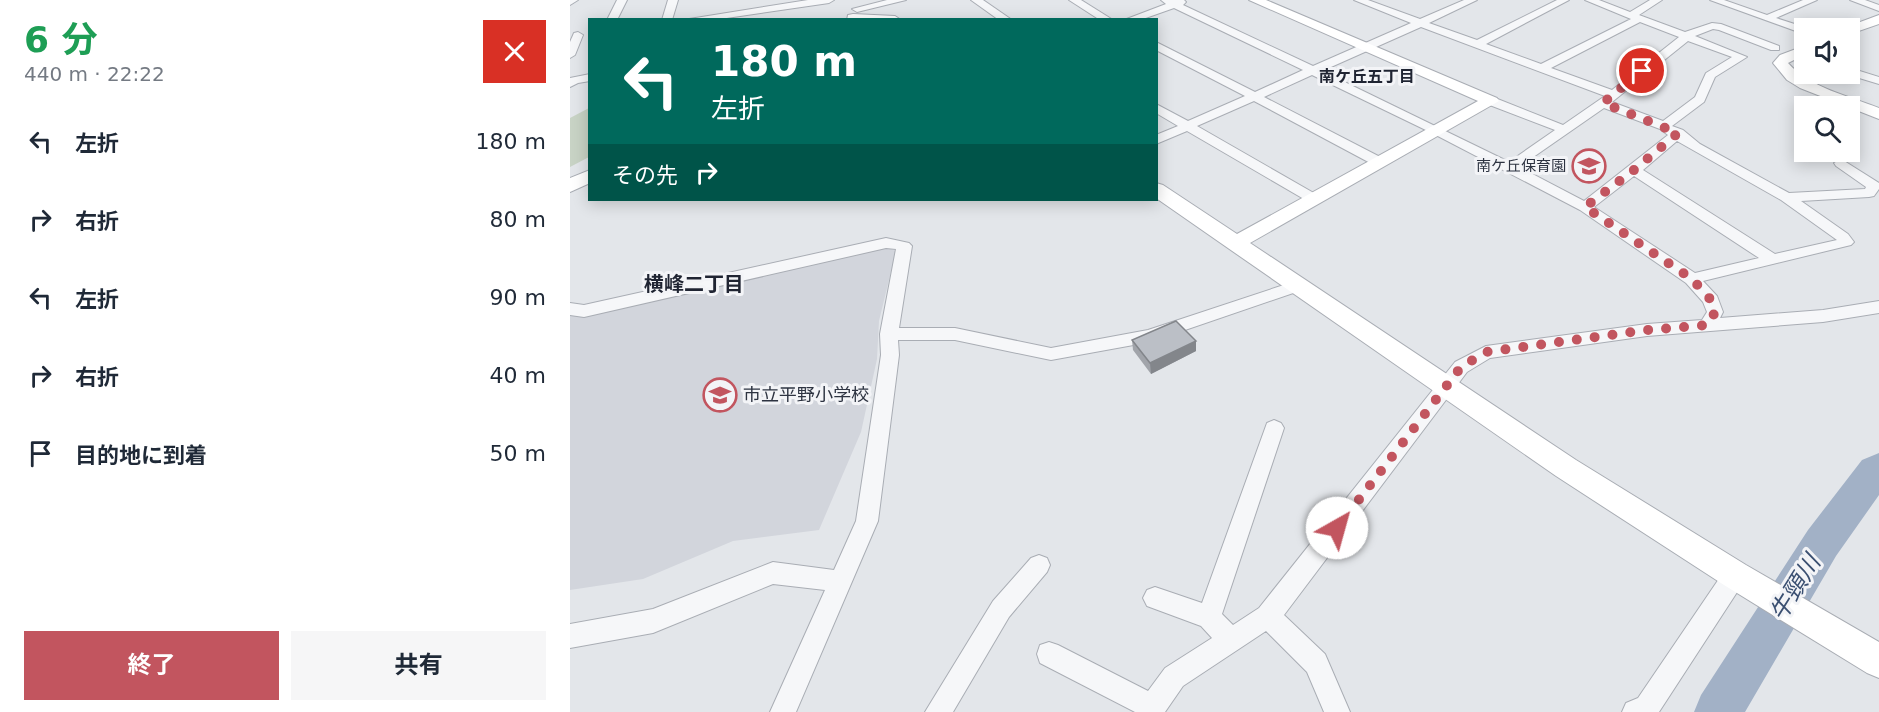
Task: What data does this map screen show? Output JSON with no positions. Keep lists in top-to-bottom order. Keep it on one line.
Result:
{"districts":["南ケ丘五丁目","横峰二丁目"],"water":["牛頸川"],"places":{"school or university":["南ケ丘保育園","市立平野小学校"]},"page":{"heading":["6 分","440 m · 22:22"],"turn":["180 m","左折"],"list":[{"name":"左折","value":"180 m"},{"name":"右折","value":"80 m"},{"name":"左折","value":"90 m"},{"name":"右折","value":"40 m"},{"name":"目的地に到着","value":"50 m"}],"then":"その先","buttons":["終了","共有"]}}
